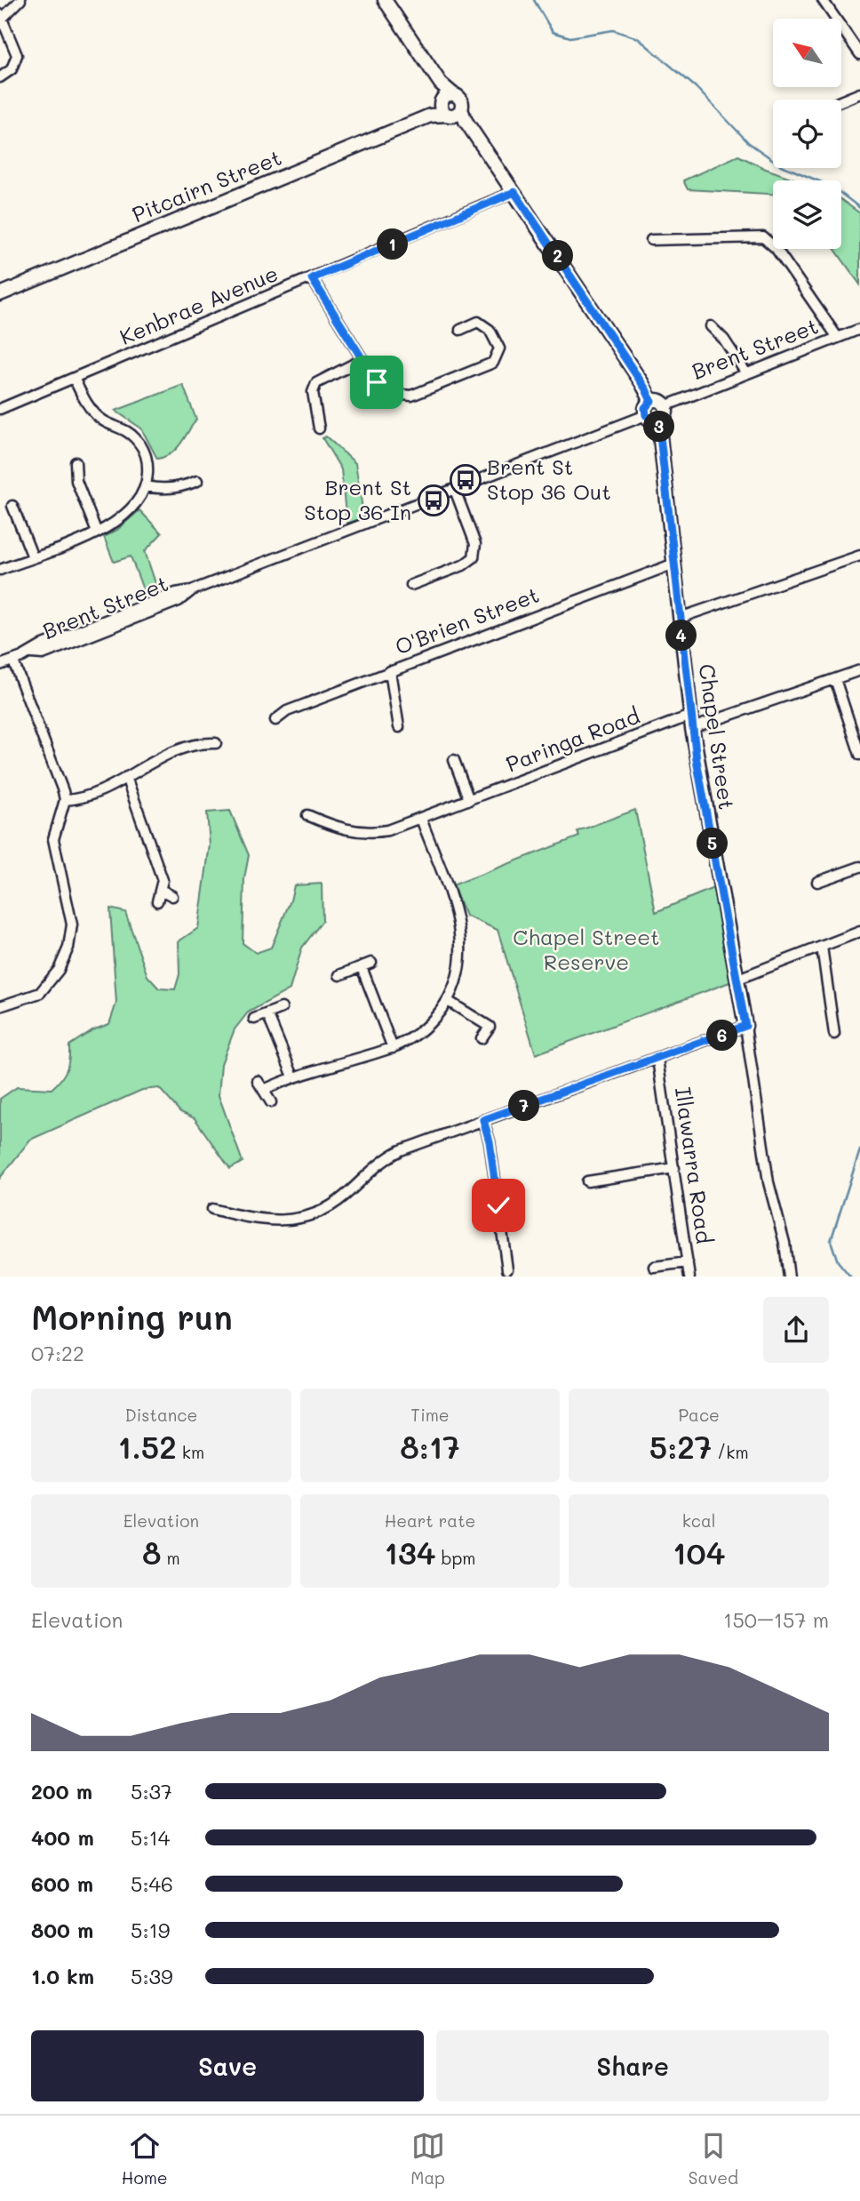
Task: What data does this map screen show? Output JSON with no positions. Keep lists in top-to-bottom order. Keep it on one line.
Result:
{"streets":{"street":["Pitcairn Street","Kenbrae Avenue","Brent Street","O'Brien Street","Chapel Street","Paringa Road","Illawarra Road"]},"crossings":[["Brent Street","Chapel Street"],["O'Brien Street","Chapel Street"],["Chapel Street","Paringa Road"]],"parks":["Chapel Street Reserve"],"places":{"bus stop":["Brent St Stop 36 Out","Brent St Stop 36 In"]},"north":"top left","page":{"pins":["1","2","3","4","5","6","7"],"heading":["Morning run","07:22"],"stats":[["Distance","1.52 km"],["Time","8:17"],["Pace","5:27 /km"],["Elevation","8 m"],["Heart rate","134 bpm"],["kcal","104"]],"chart":["Elevation","150–157 m"],"list":[{"name":"200 m","note":"5:37"},{"name":"400 m","note":"5:14"},{"name":"600 m","note":"5:46"},{"name":"800 m","note":"5:19"},{"name":"1.0 km","note":"5:39"}],"buttons":["Save","Share"],"tabs":["Home","Map","Saved"]}}
